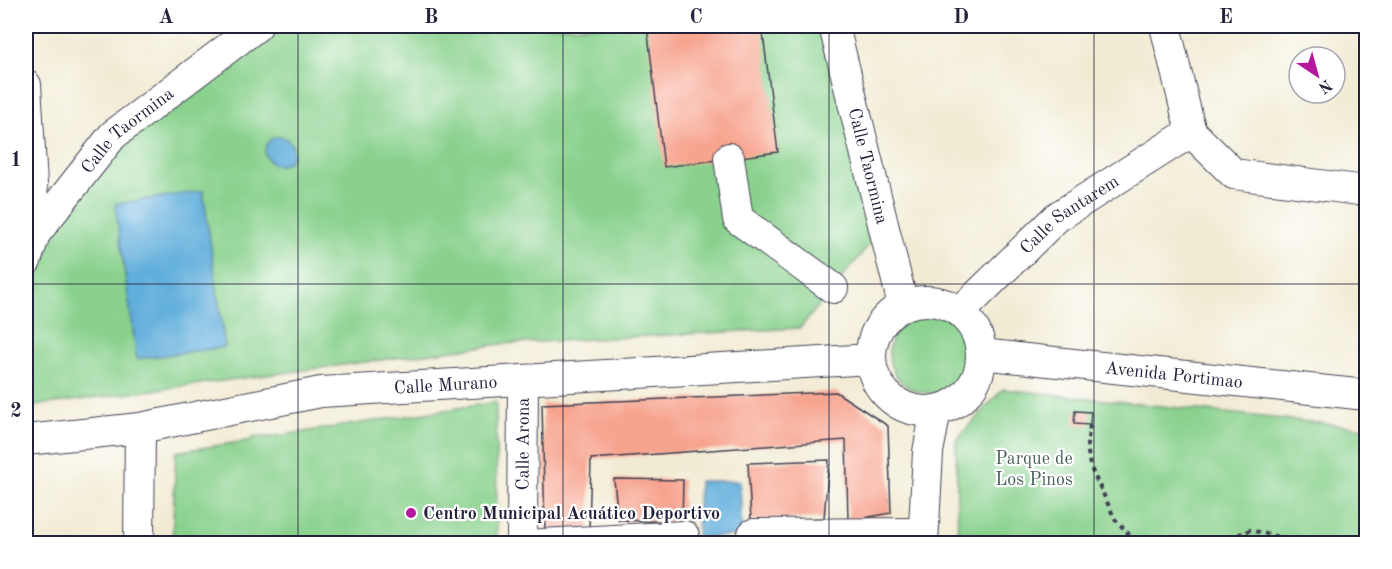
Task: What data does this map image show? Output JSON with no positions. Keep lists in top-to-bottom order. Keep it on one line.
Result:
{"streets":{"street":["Calle Taormina","Calle Santarem","Avenida Portimao","Calle Murano","Calle Arona"]},"crossings":[["Calle Taormina","Calle Santarem"],["Calle Taormina","Avenida Portimao"],["Calle Taormina","Calle Murano"],["Calle Santarem","Avenida Portimao"],["Calle Santarem","Calle Murano"],["Avenida Portimao","Calle Murano"],["Calle Murano","Calle Arona"]],"parks":["Parque de Los Pinos"],"places":["Centro Municipal Acuático Deportivo"],"north":"bottom right","grid":{"columns":["A","B","C","D","E"],"rows":["1","2"]}}
